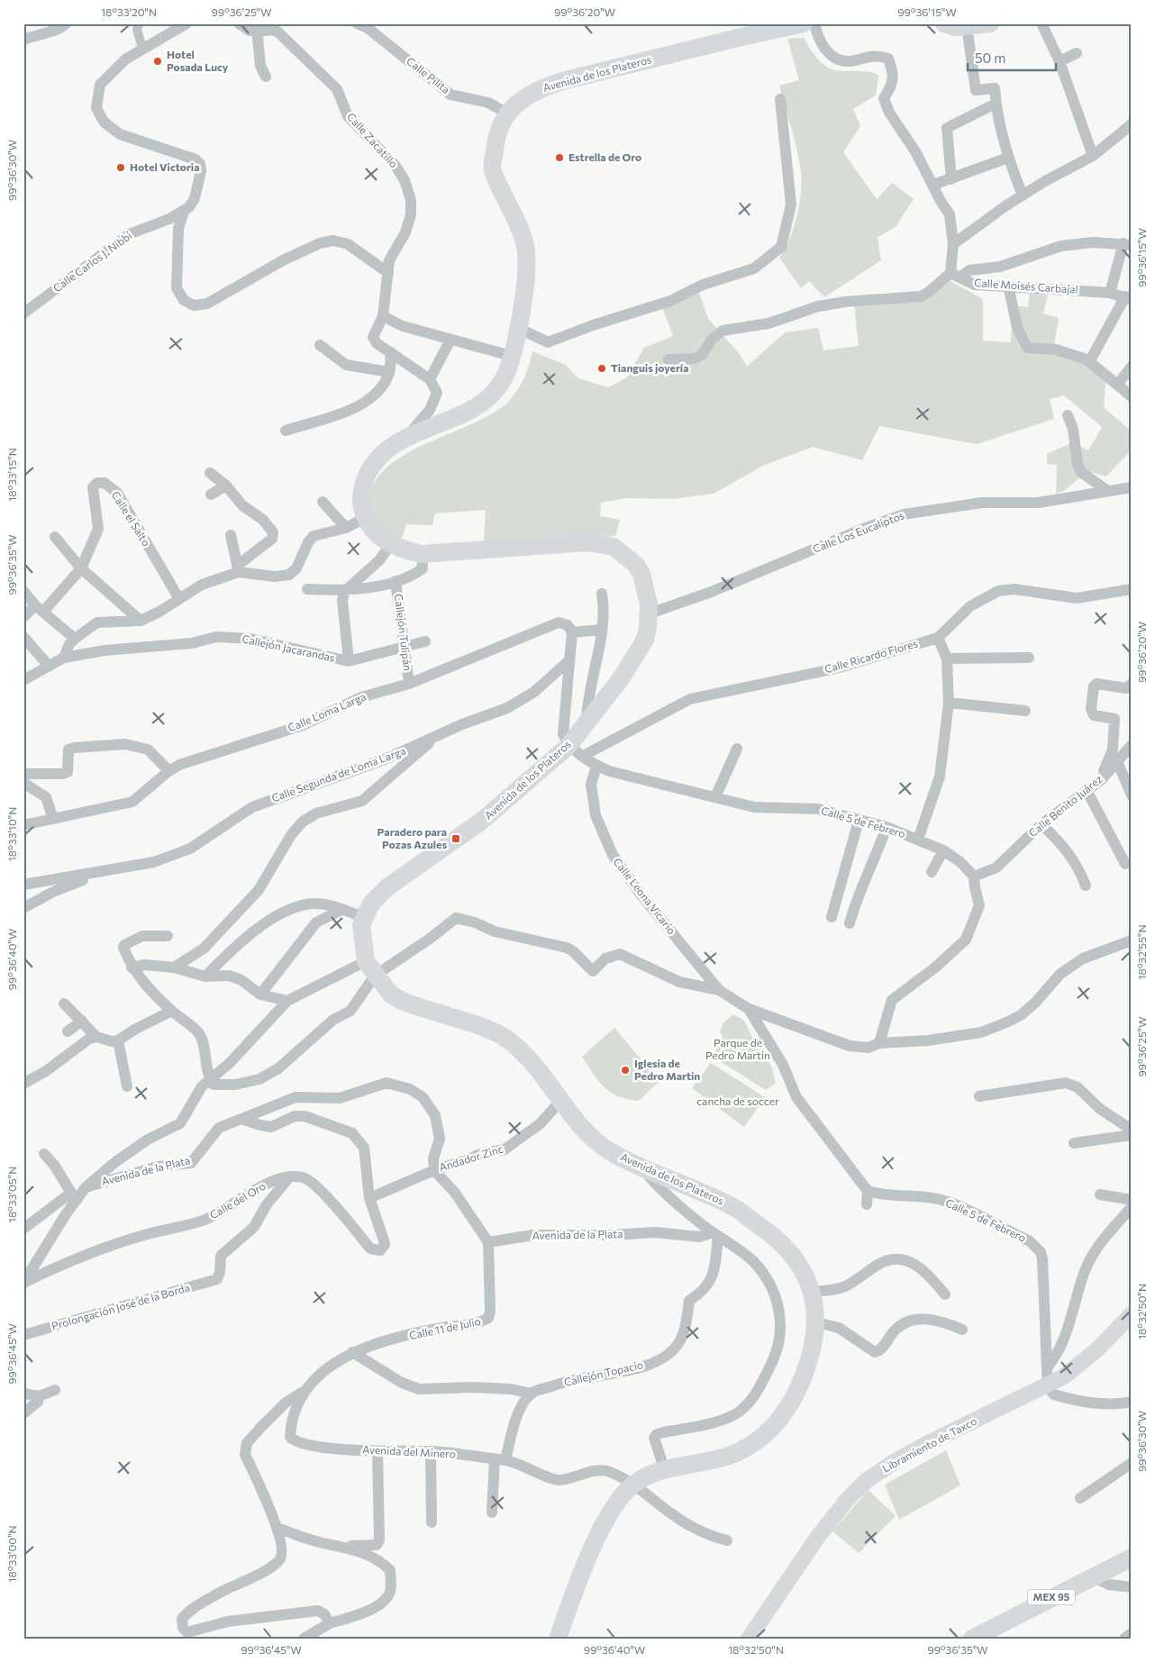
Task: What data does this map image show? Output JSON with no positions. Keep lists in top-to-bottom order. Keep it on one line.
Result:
{"streets":{"main road":["Avenida de los Plateros","Libramiento de Taxco","MEX 95"],"street":["Calle Pilita","Calle Zacatillo","Calle Carlos J. Nibbi","Calle Moisés Carbajal","Calle el Salto","Calle Los Eucaliptos","Callejón Tulipán","Callejón Jacarandas","Calle Ricardo Flores","Calle Loma Larga","Calle Segunda de Loma Larga","Calle Benito Juárez","Calle 5 de Febrero","Calle Leona Vicario","Andador Zinc","Avenida de la Plata","Calle del Oro","Prolongación José de la Borda","Calle 11 de Julio","Callejón Topacio","Avenida del Minero"]},"crossings":[["Avenida de los Plateros","Calle Pilita"],["Avenida de los Plateros","Calle Los Eucaliptos"],["Avenida de los Plateros","Calle 5 de Febrero"],["Avenida de los Plateros","Andador Zinc"],["Avenida de los Plateros","Avenida del Minero"],["Callejón Tulipán","Callejón Jacarandas"],["Callejón Tulipán","Calle Loma Larga"],["Calle Ricardo Flores","Calle 5 de Febrero"],["Calle Benito Juárez","Calle 5 de Febrero"],["Calle 5 de Febrero","Calle Leona Vicario"],["Andador Zinc","Avenida de la Plata"],["Avenida de la Plata","Calle 11 de Julio"],["Avenida de la Plata","Callejón Topacio"],["Calle del Oro","Prolongación José de la Borda"],["Calle 11 de Julio","Avenida del Minero"]],"parks":["Parque de Pedro Martin","cancha de soccer"],"places":{"other":["Hotel Posada Lucy","Estrella de Oro","Hotel Victoria","Tianguis joyería","Iglesia de Pedro Martin"],"transit":["Paradero para Pozas Azules"]},"scale_bar":"50 m","coordinates":["18°33'20\"N","99°36'25\"W","99°36'20\"W","99°36'15\"W","99°36'30\"W","18°33'15\"N","99°36'35\"W","18°33'10\"N","18°32'55\"N","99°36'40\"W","18°33'05\"N","18°32'50\"N","99°36'45\"W","18°33'00\"N"]}
